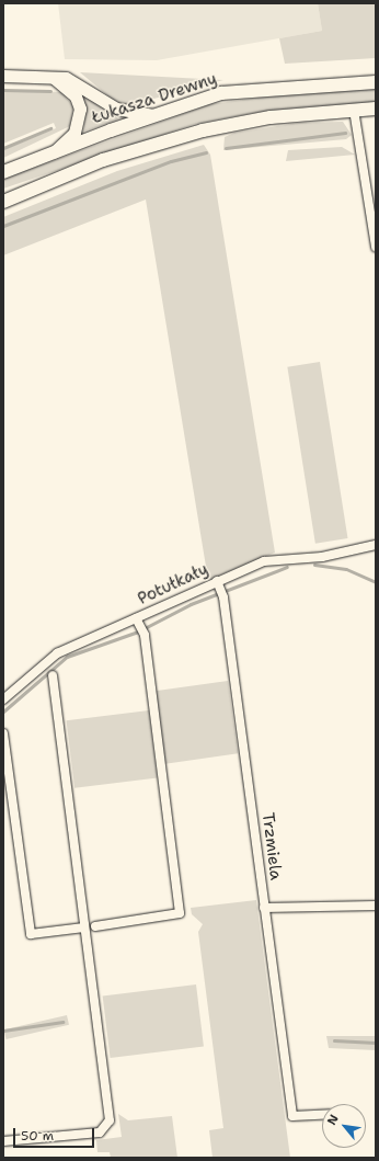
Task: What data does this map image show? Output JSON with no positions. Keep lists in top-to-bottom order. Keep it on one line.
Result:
{"streets":{"main road":["Łukasza Drewny"],"street":["Potułkały","Trzmiela"]},"crossings":[["Potułkały","Trzmiela"]],"scale_bar":"50 m","north":"top left"}
